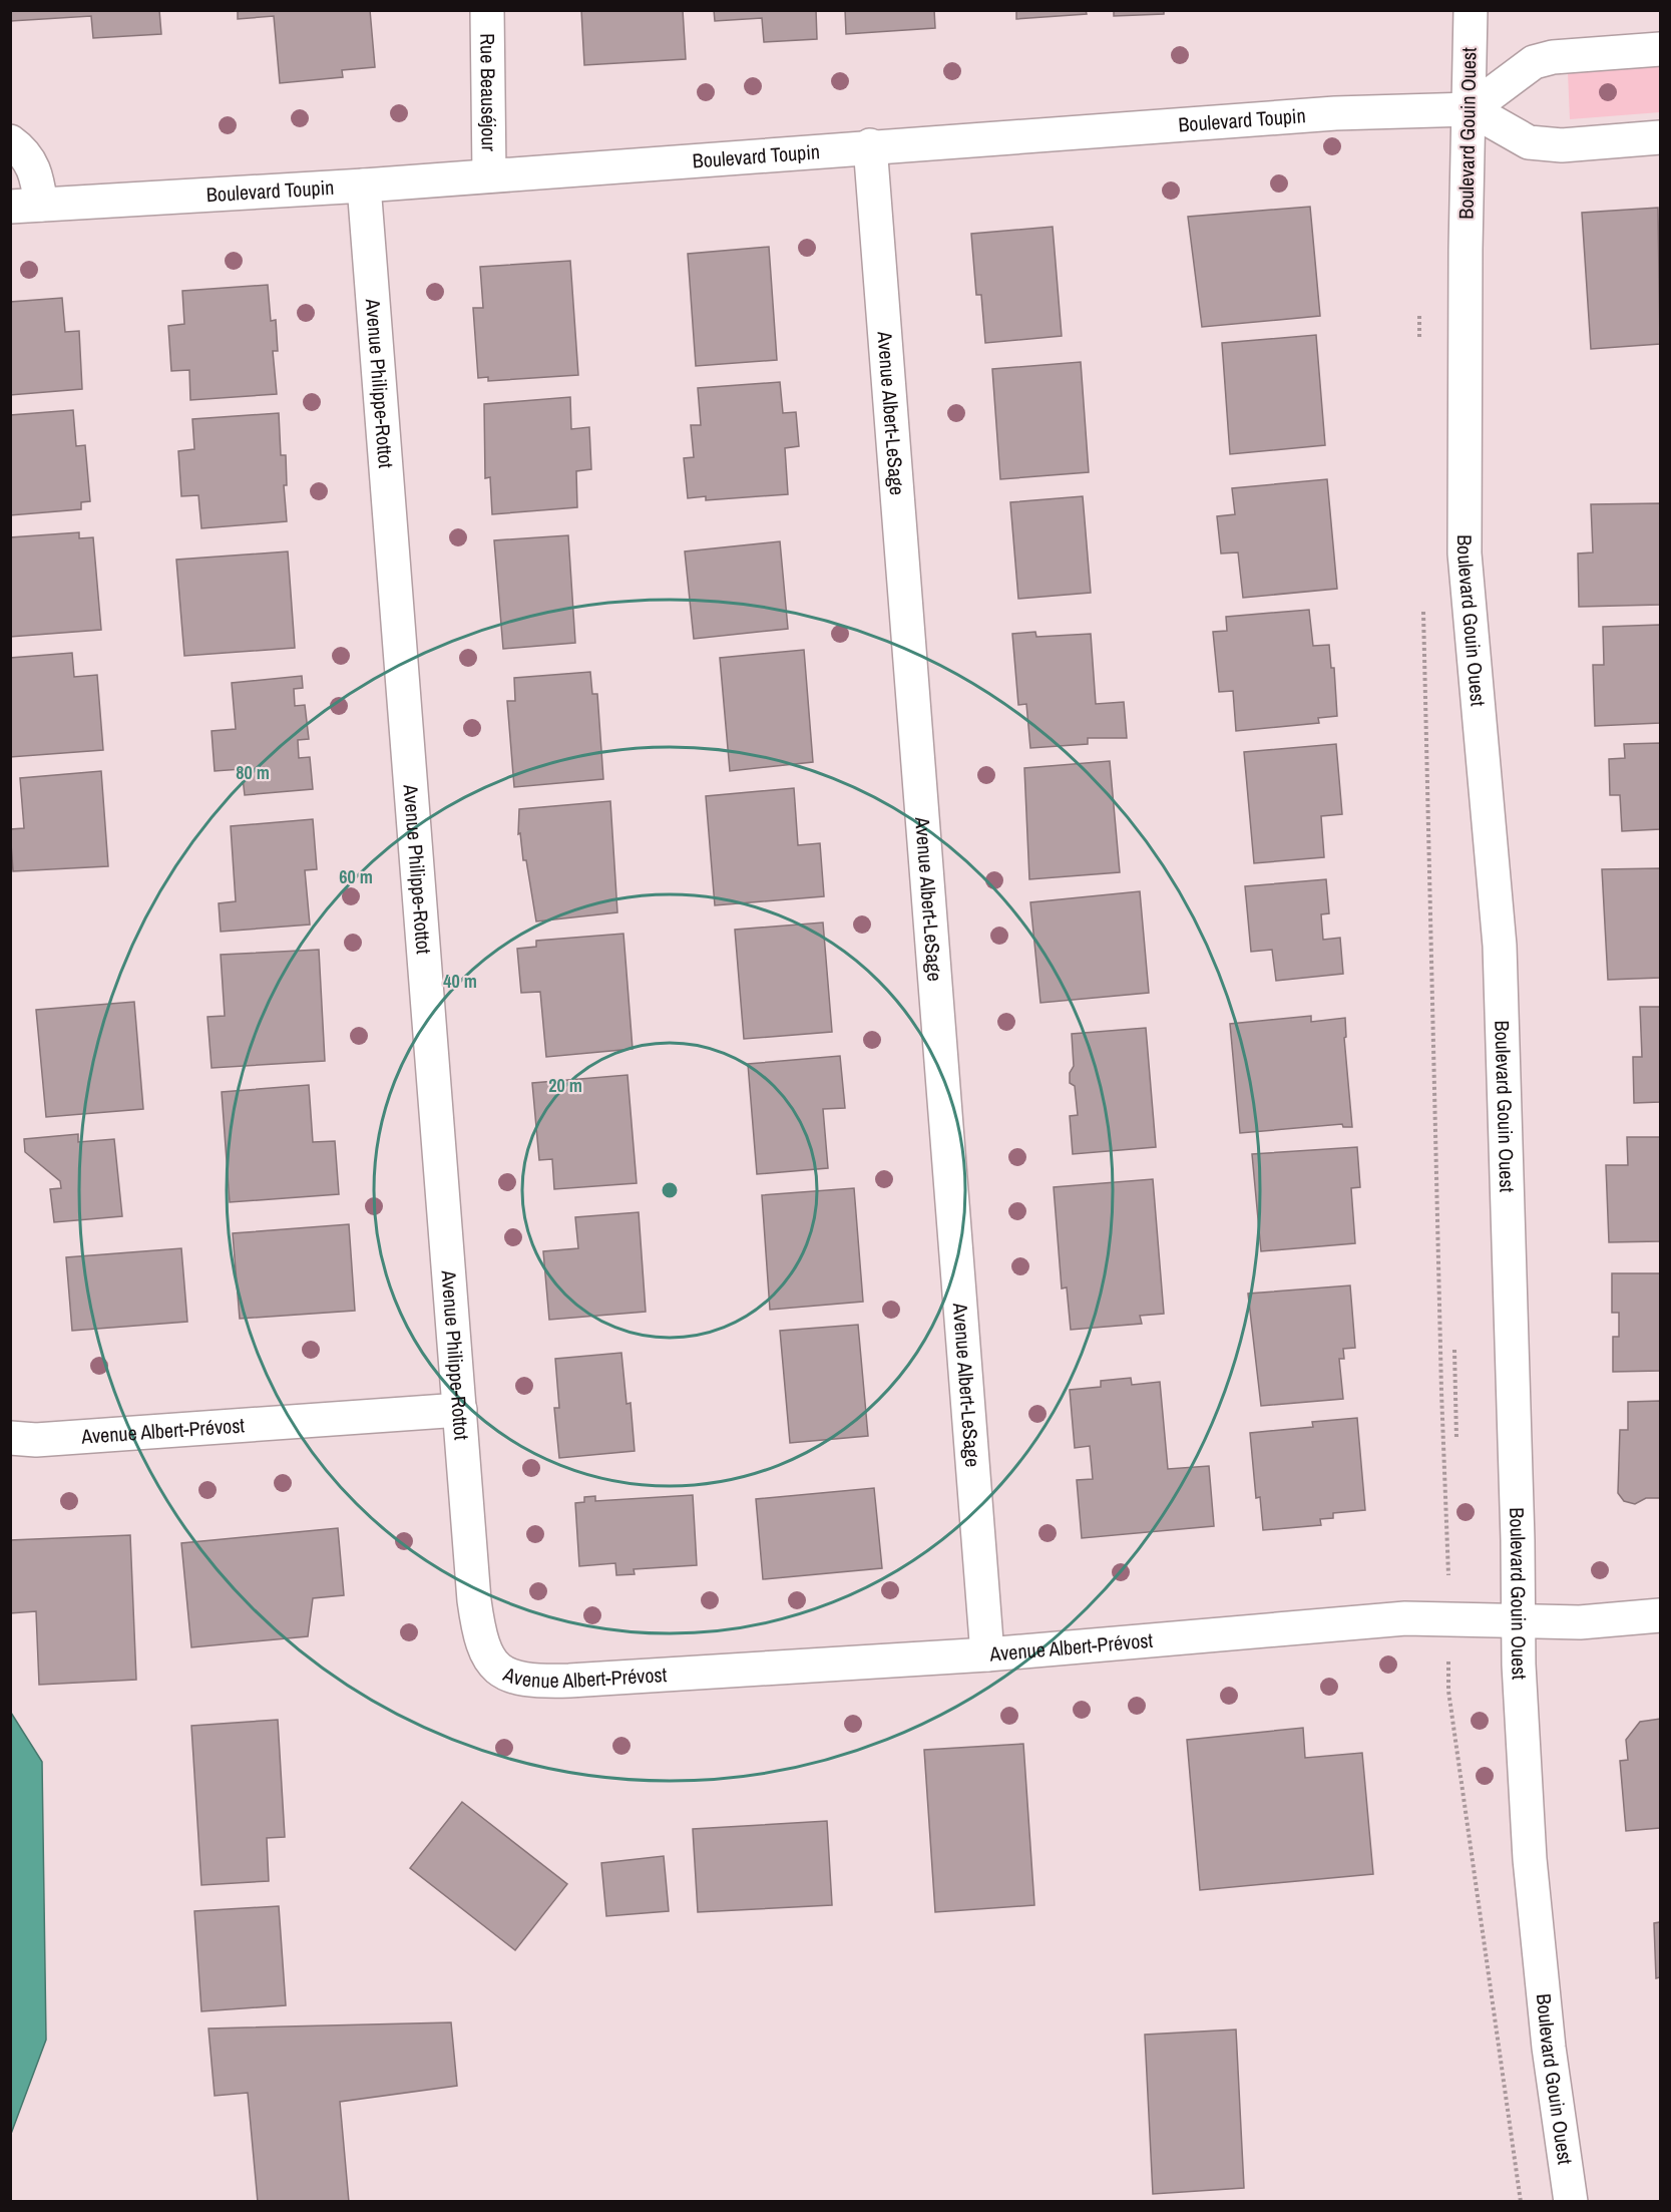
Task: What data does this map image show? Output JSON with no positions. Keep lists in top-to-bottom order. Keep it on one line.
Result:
{"streets":{"street":["Rue Beauséjour","Boulevard Toupin","Boulevard Gouin Ouest","Avenue Philippe-Rottot","Avenue Albert-LeSage","Avenue Albert-Prévost"]},"crossings":[["Rue Beauséjour","Boulevard Toupin"],["Boulevard Toupin","Boulevard Gouin Ouest"],["Boulevard Toupin","Avenue Philippe-Rottot"],["Boulevard Toupin","Avenue Albert-LeSage"],["Boulevard Gouin Ouest","Avenue Albert-Prévost"],["Avenue Philippe-Rottot","Avenue Albert-Prévost"],["Avenue Albert-LeSage","Avenue Albert-Prévost"]],"rings":["80 m","60 m","40 m","20 m"]}
